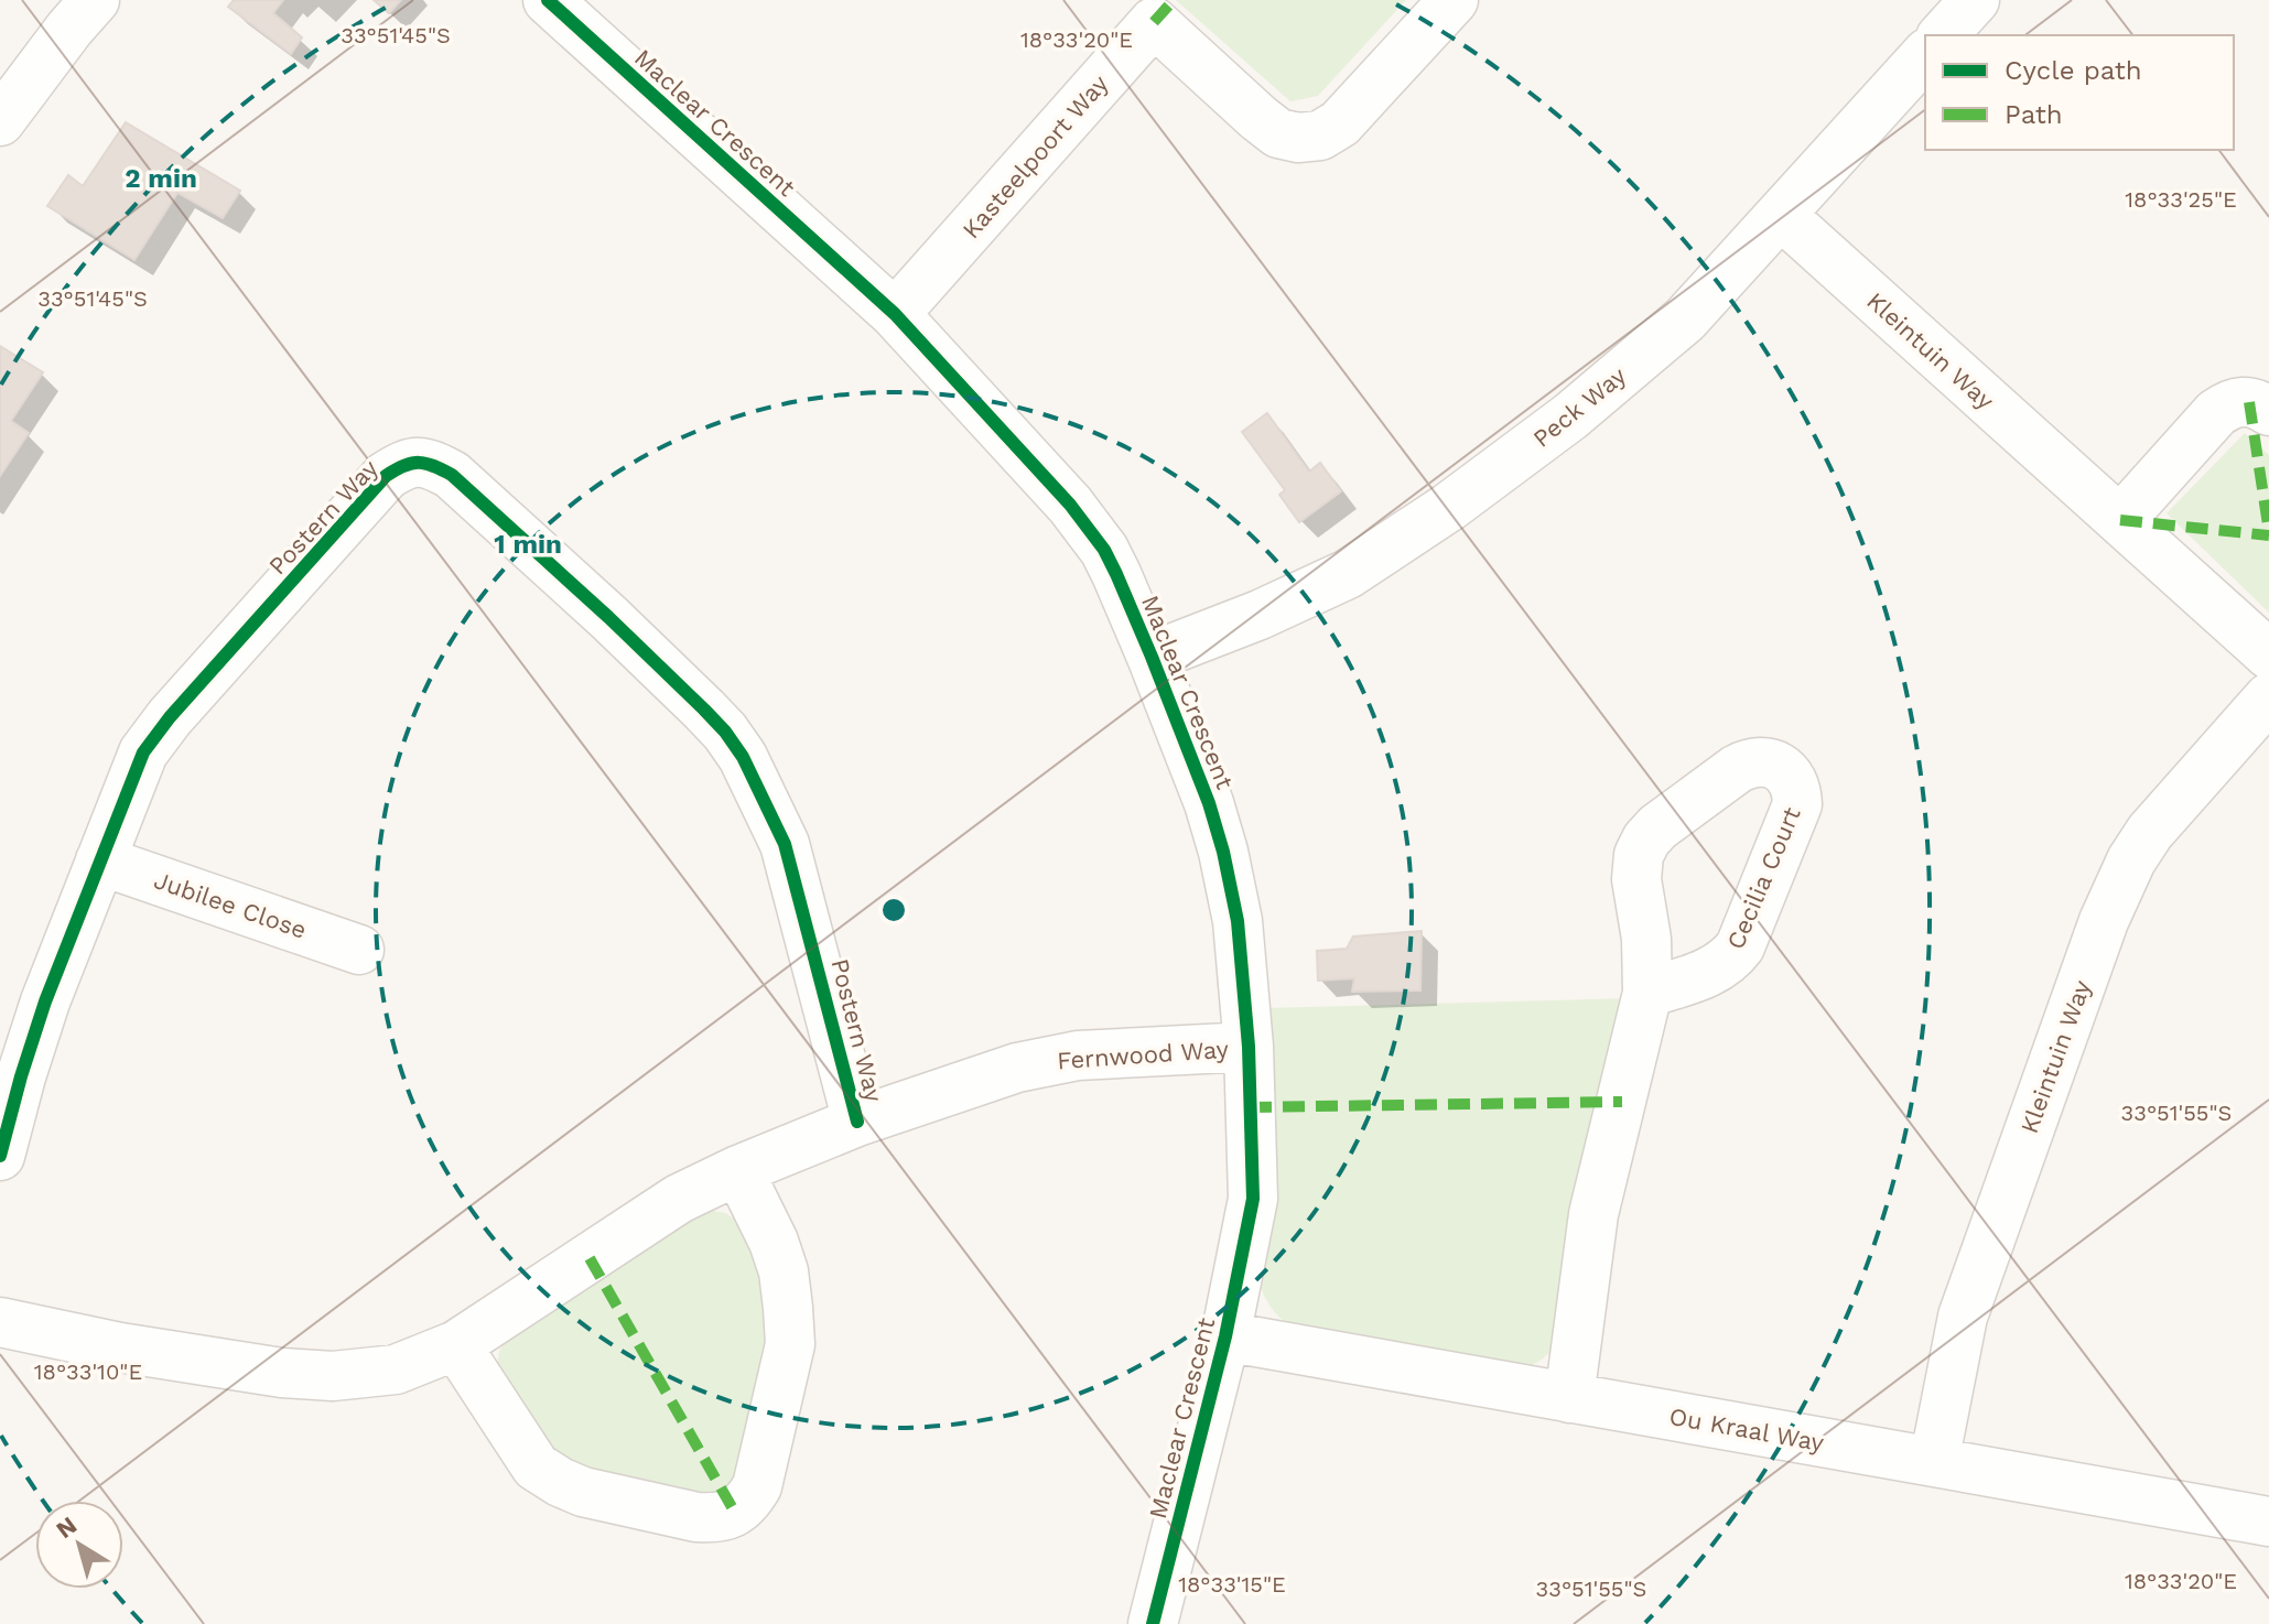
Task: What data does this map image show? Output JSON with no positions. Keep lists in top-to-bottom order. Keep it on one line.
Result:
{"streets":{"street":["Maclear Crescent","Kasteelpoort Way","Kleintuin Way","Peck Way","Postern Way","Cecilia Court","Jubilee Close","Fernwood Way","Ou Kraal Way"]},"crossings":[["Maclear Crescent","Kasteelpoort Way"],["Maclear Crescent","Peck Way"],["Maclear Crescent","Fernwood Way"],["Maclear Crescent","Ou Kraal Way"],["Kleintuin Way","Peck Way"],["Kleintuin Way","Ou Kraal Way"],["Postern Way","Jubilee Close"],["Postern Way","Fernwood Way"],["Cecilia Court","Ou Kraal Way"]],"legend":["Cycle path","Path"],"north":"top left","coordinates":["33°51'45\"S","18°33'20\"E","18°33'25\"E","33°51'55\"S","18°33'10\"E","18°33'15\"E"],"rings":["2 min","1 min"]}
